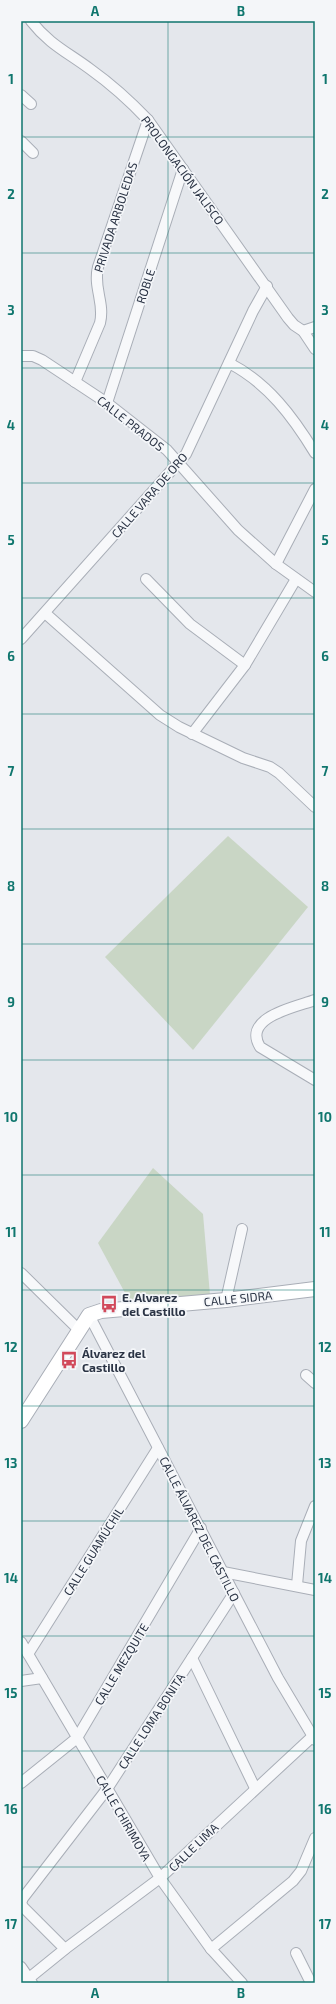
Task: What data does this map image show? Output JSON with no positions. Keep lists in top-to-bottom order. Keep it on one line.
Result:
{"streets":{"street":["PROLONGACIÓN JALISCO","PRIVADA ARBOLEDAS","ROBLE","CALLE PRADOS","CALLE VARA DE ORO","CALLE SIDRA","CALLE ÁLVAREZ DEL CASTILLO","CALLE GUAMÚCHIL","CALLE MEZQUITE","CALLE LOMA BONITA","CALLE CHIRIMOYA","CALLE LIMA"]},"crossings":[["PROLONGACIÓN JALISCO","PRIVADA ARBOLEDAS"],["PROLONGACIÓN JALISCO","ROBLE"],["PROLONGACIÓN JALISCO","CALLE VARA DE ORO"],["PRIVADA ARBOLEDAS","CALLE PRADOS"],["ROBLE","CALLE PRADOS"],["CALLE PRADOS","CALLE VARA DE ORO"],["CALLE SIDRA","CALLE ÁLVAREZ DEL CASTILLO"],["CALLE ÁLVAREZ DEL CASTILLO","CALLE GUAMÚCHIL"],["CALLE ÁLVAREZ DEL CASTILLO","CALLE MEZQUITE"],["CALLE ÁLVAREZ DEL CASTILLO","CALLE LOMA BONITA"],["CALLE ÁLVAREZ DEL CASTILLO","CALLE LIMA"],["CALLE GUAMÚCHIL","CALLE CHIRIMOYA"],["CALLE MEZQUITE","CALLE CHIRIMOYA"],["CALLE LOMA BONITA","CALLE CHIRIMOYA"],["CALLE CHIRIMOYA","CALLE LIMA"]],"places":{"bus stop":["E. Alvarez del Castillo","Álvarez del Castillo"]},"grid":{"columns":["A","B"],"rows":["1","2","3","4","5","6","7","8","9","10","11","12","13","14","15","16","17"]}}
